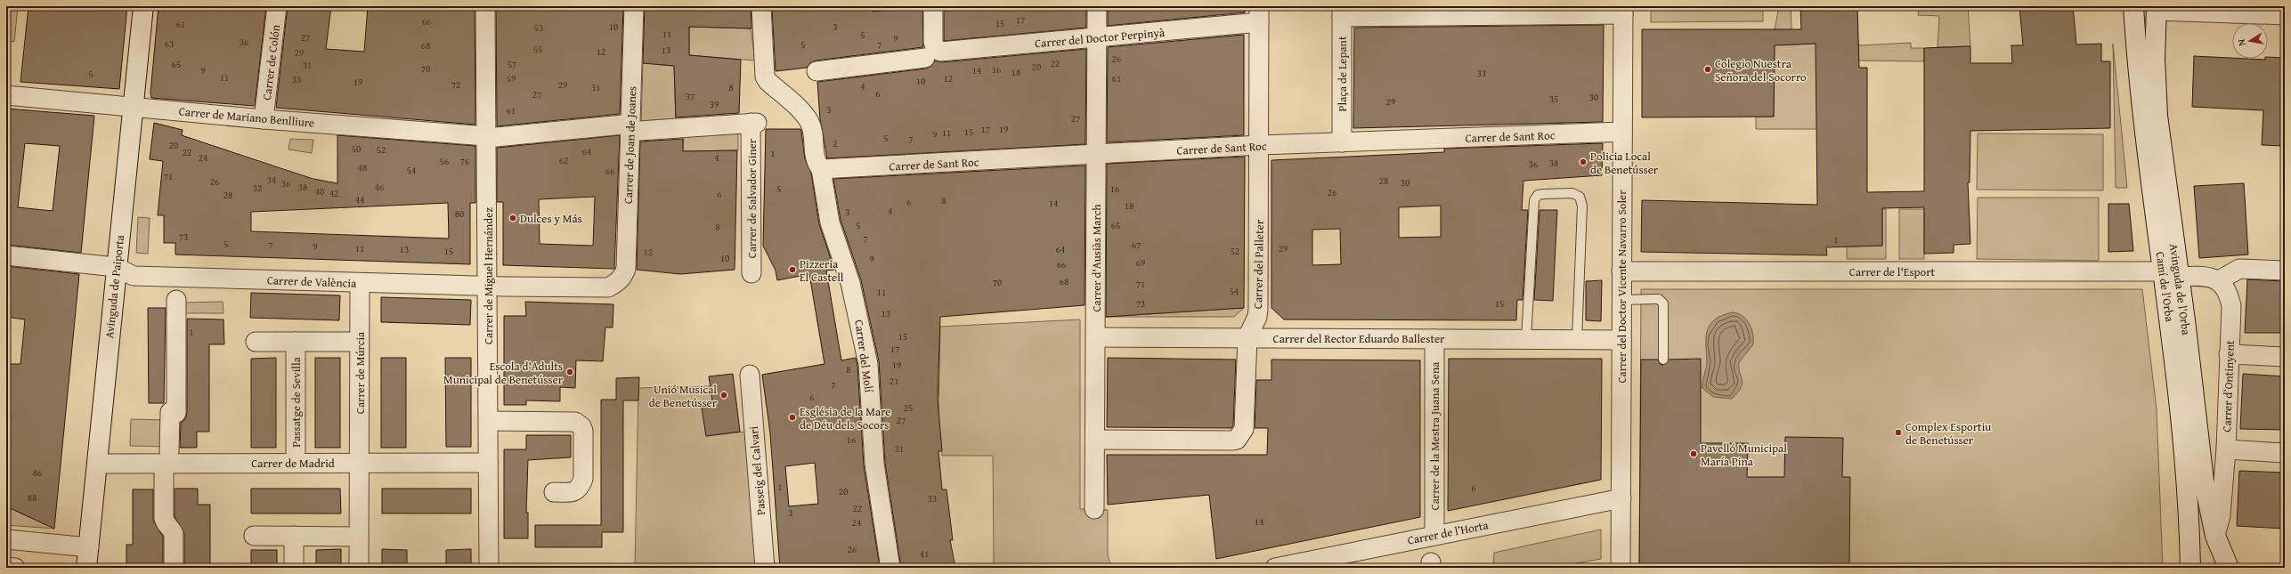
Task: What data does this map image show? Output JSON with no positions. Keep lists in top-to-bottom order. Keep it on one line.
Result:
{"streets":{"street":["Carrer del Doctor Perpinyà","Carrer de Colón","Plaça de Lepant","Carrer de Mariano Benlliure","Carrer de Sant Roc","Carrer de Joan de Joanes","Carrer de Salvador Giner","Carrer d'Ausiàs March","Carrer del Palleter","Carrer de l'Esport","Carrer de Miguel Hernández","Carrer de València","Avinguda de Paiporta","Carrer del Doctor Vicente Navarro Soler","Camí de l'Orba","Avinguda de l'Orba","Carrer del Rector Eduardo Ballester","Carrer del Molí","Carrer de Múrcia","Carrer d’Ontinyent","Passatge de Sevilla","Carrer de la Mestra Juana Sena","Carrer de Madrid","Passeig del Calvari","Carrer de l’Horta"]},"crossings":[["Carrer del Doctor Perpinyà","Carrer d'Ausiàs March"],["Carrer del Doctor Perpinyà","Carrer del Palleter"],["Carrer de Colón","Carrer de Mariano Benlliure"],["Plaça de Lepant","Carrer de Sant Roc"],["Carrer de Mariano Benlliure","Carrer de Salvador Giner"],["Carrer de Mariano Benlliure","Carrer de Miguel Hernández"],["Carrer de Mariano Benlliure","Avinguda de Paiporta"],["Carrer de Sant Roc","Carrer d'Ausiàs March"],["Carrer de Sant Roc","Carrer del Palleter"],["Carrer de Sant Roc","Carrer del Doctor Vicente Navarro Soler"],["Carrer de Sant Roc","Carrer del Molí"],["Carrer de Joan de Joanes","Carrer de València"],["Carrer d'Ausiàs March","Carrer del Palleter"],["Carrer d'Ausiàs March","Carrer del Rector Eduardo Ballester"],["Carrer del Palleter","Carrer del Rector Eduardo Ballester"],["Carrer de l'Esport","Carrer del Doctor Vicente Navarro Soler"],["Carrer de l'Esport","Camí de l'Orba"],["Carrer de l'Esport","Avinguda de l'Orba"],["Carrer de Miguel Hernández","Carrer de València"],["Carrer de Miguel Hernández","Carrer de Madrid"],["Carrer de València","Avinguda de Paiporta"],["Carrer de València","Carrer de Múrcia"],["Avinguda de Paiporta","Carrer de Madrid"],["Carrer del Doctor Vicente Navarro Soler","Carrer del Rector Eduardo Ballester"],["Carrer del Doctor Vicente Navarro Soler","Carrer de l’Horta"],["Camí de l'Orba","Avinguda de l'Orba"],["Avinguda de l'Orba","Carrer d’Ontinyent"],["Carrer del Rector Eduardo Ballester","Carrer de la Mestra Juana Sena"],["Carrer de Múrcia","Passatge de Sevilla"],["Carrer de Múrcia","Carrer de Madrid"],["Passatge de Sevilla","Carrer de Madrid"],["Carrer de la Mestra Juana Sena","Carrer de l’Horta"]],"places":["Colegio Nuestra Señora del Socorro","Policia Local de Benetússer","Dulces y Más","Pizzeria El Castell","Escola d'Adults Municipal de Benetússer","Unió Musical de Benetússer","Església de la Mare de Déu dels Socors","Complex Esportiu de Benetússer","Pavelló Municipal María Pina"],"house_numbers":["17","66","15","61","10","3","53","11","5","27","9","36","63","5","7","68","55","13","12","29","26","22","65","57","31","20","70","16","9","14","18","33","5","11","59","12","61","33","10","19","72","29","4","31","8","6","27","37","30","35","29","39","3","61","27","17","19","15","11","9","5","7","2","20","50","52","64","22","1","24","4","62","56","76","38","36","48","54","66","71","34","28","26","30","36","38","46","32","5","16","40","26","42","6","28","44","8","6","14","18","4","3","80","5","65","8","73","7","1","5","7","67","9","11","29","13","64","15","52","12","10","9","69","66","68","70","71","54","11","73","15","13","1","15","17","19","8","21","7","6","25","27","16","31","86","1","6","20","88","33","22","3","14","24","26","41"],"north":"left"}
